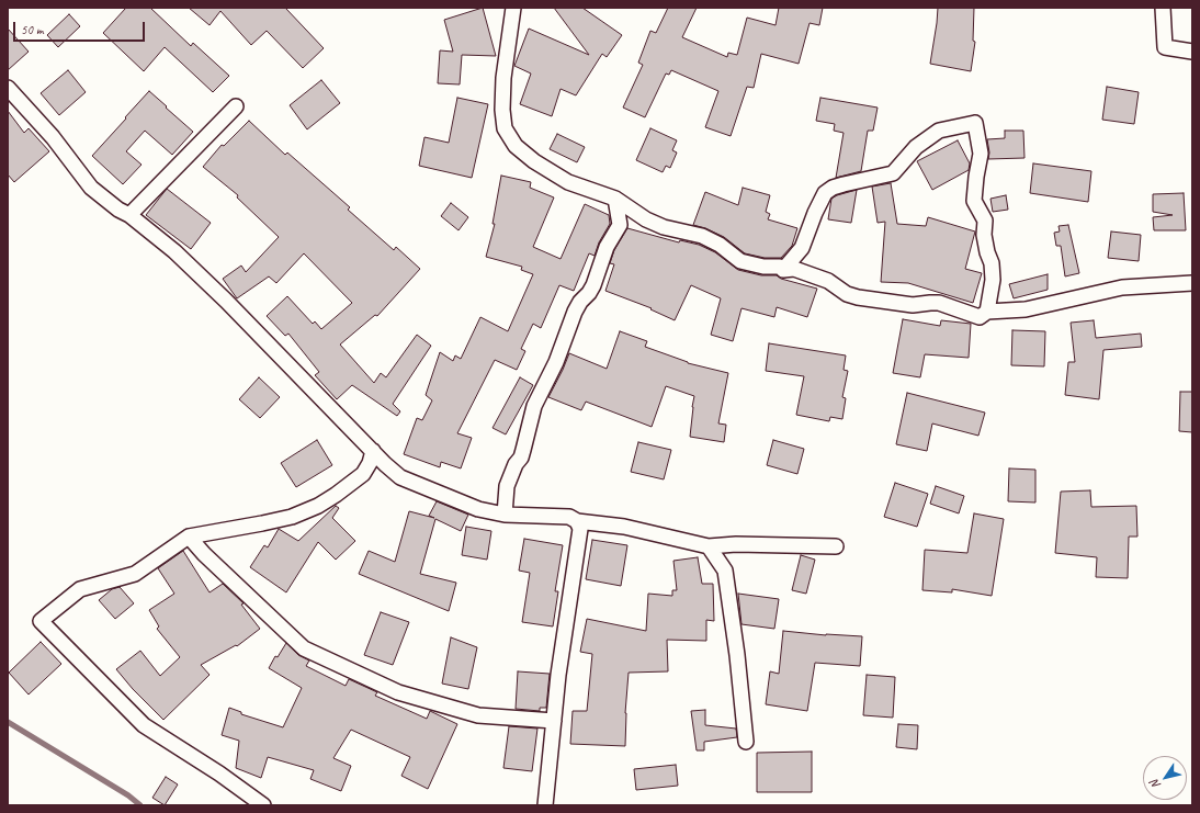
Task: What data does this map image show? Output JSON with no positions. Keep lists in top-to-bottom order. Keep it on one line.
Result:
{"scale_bar":"50 m","north":"bottom left"}
